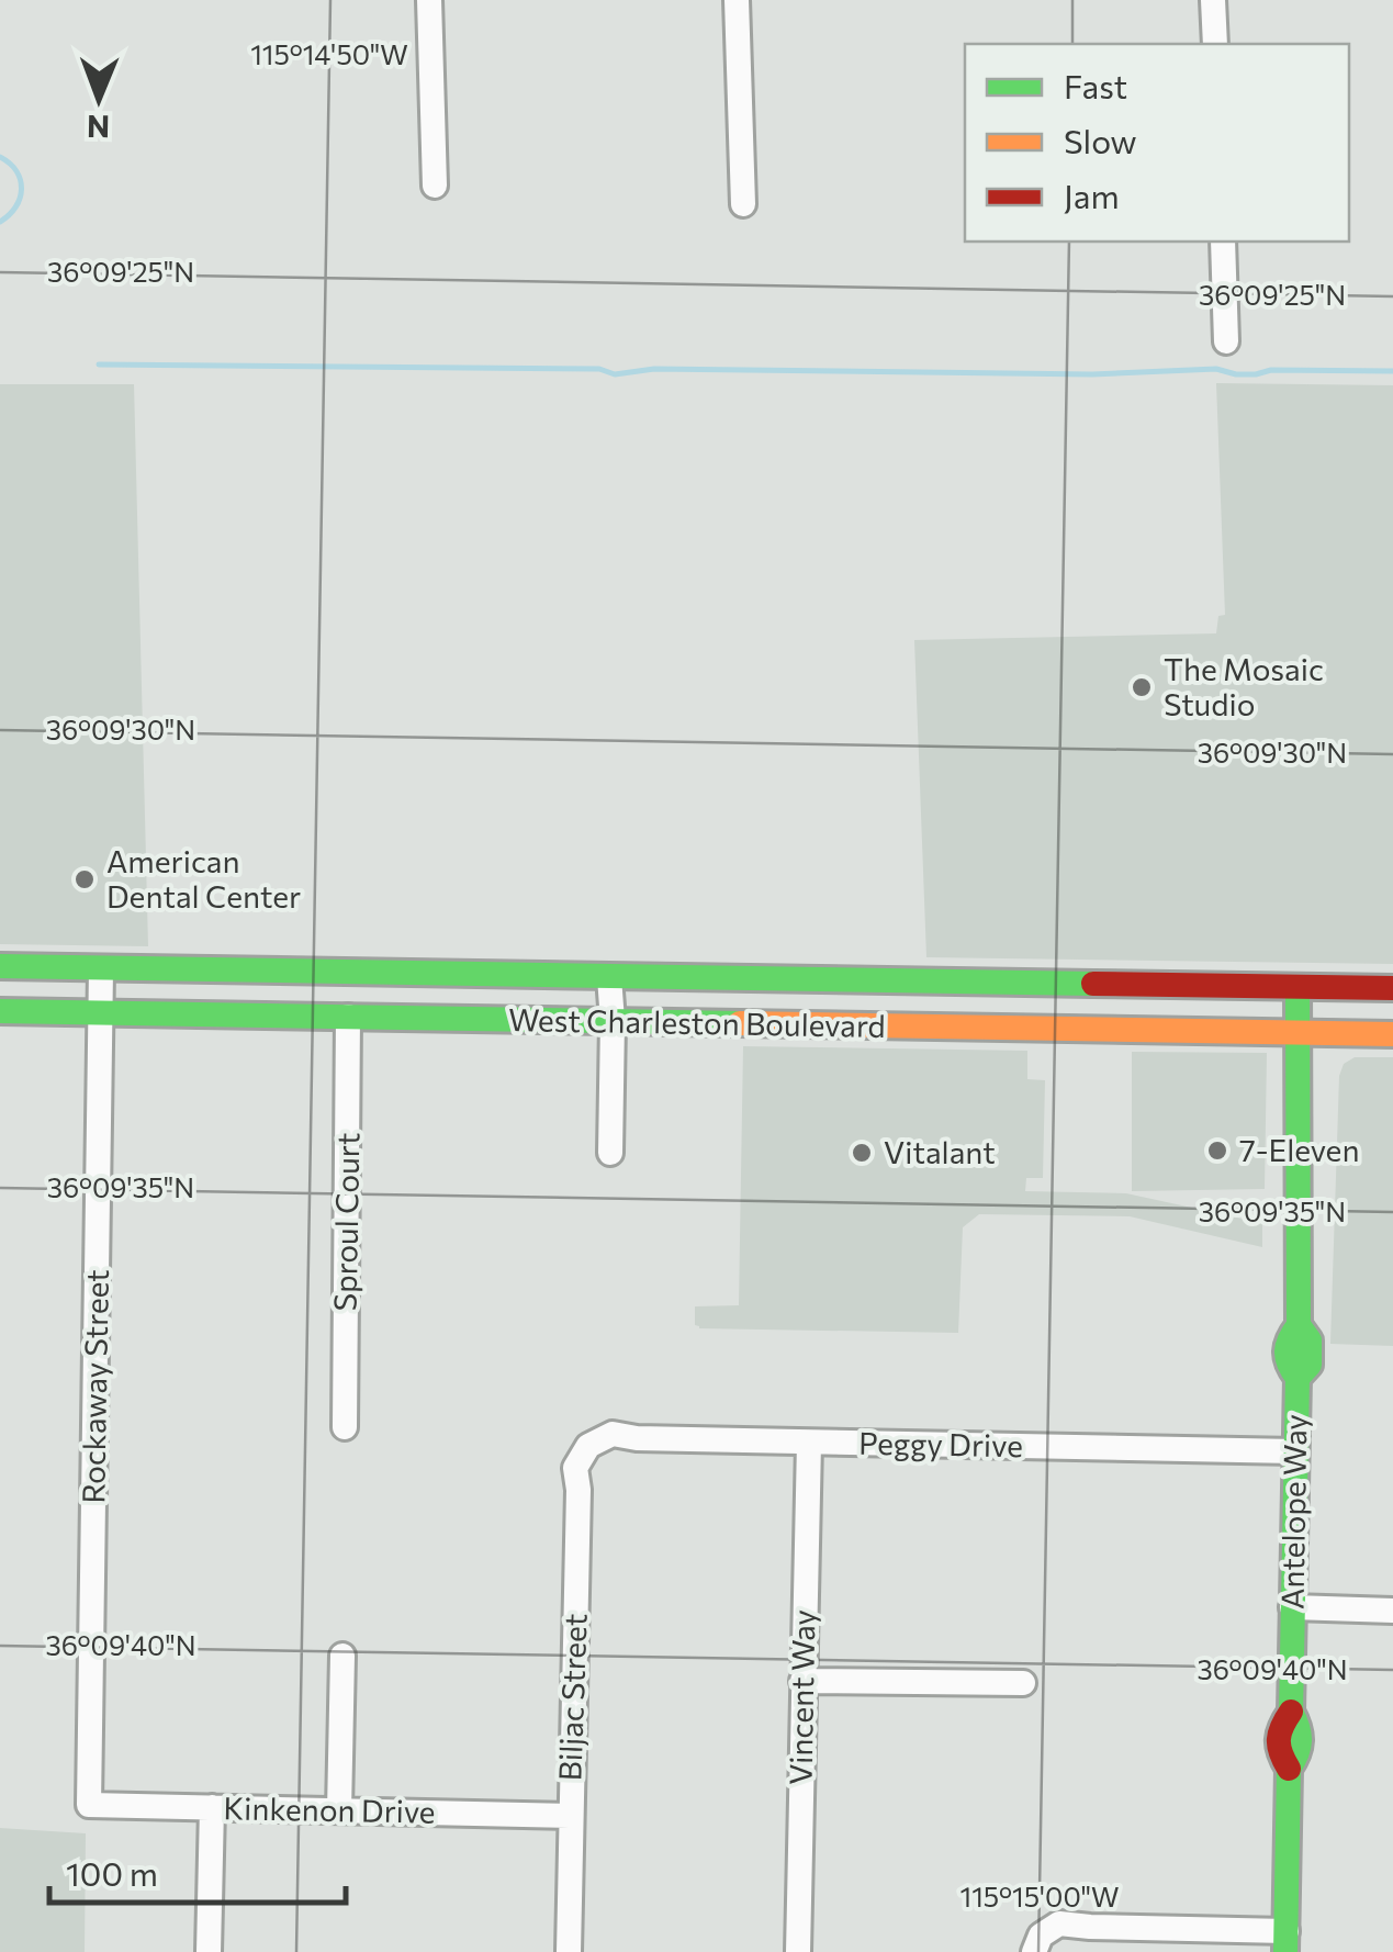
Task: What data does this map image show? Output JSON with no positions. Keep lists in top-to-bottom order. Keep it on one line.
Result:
{"streets":{"main road":["West Charleston Boulevard","Antelope Way"],"street":["Sproul Court","Rockaway Street","Peggy Drive","Biljac Street","Vincent Way","Kinkenon Drive"]},"crossings":[["West Charleston Boulevard","Sproul Court"],["West Charleston Boulevard","Rockaway Street"],["West Charleston Boulevard","Antelope Way"],["Rockaway Street","Kinkenon Drive"],["Peggy Drive","Antelope Way"],["Peggy Drive","Biljac Street"],["Peggy Drive","Vincent Way"],["Biljac Street","Kinkenon Drive"]],"places":["The Mosaic Studio","American Dental Center","7-Eleven","Vitalant"],"legend":["Fast","Slow","Jam"],"scale_bar":"100 m","north":"bottom","coordinates":["115°14'50\"W","36°09'25\"N","36°09'30\"N","36°09'35\"N","36°09'40\"N","115°15'00\"W"]}
